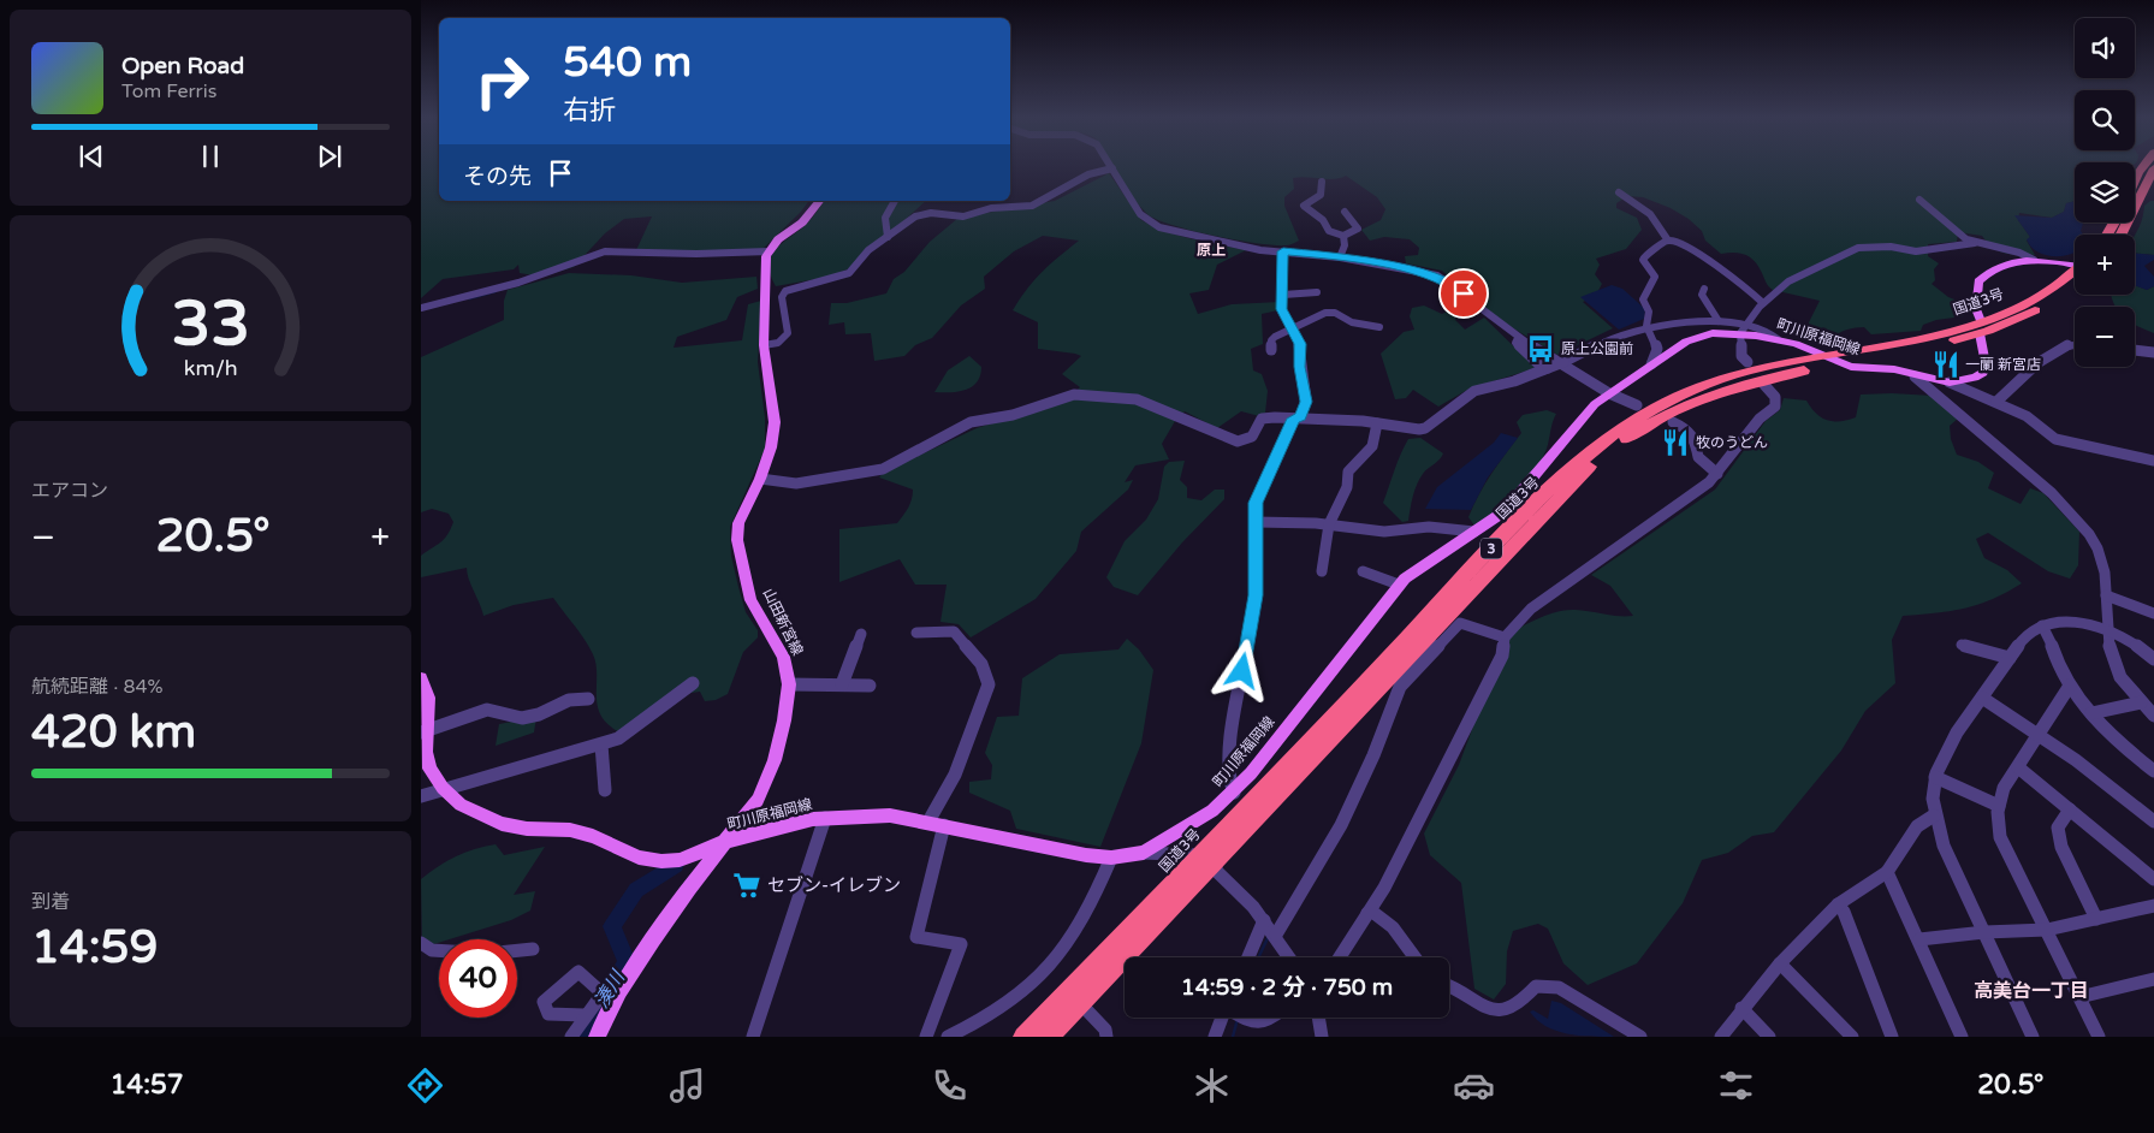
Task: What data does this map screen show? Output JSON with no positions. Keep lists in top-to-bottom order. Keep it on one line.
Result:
{"streets":{"highway":["国道3号","3"],"main road":["町川原福岡線","山田新宮線"]},"crossings":[["国道3号","町川原福岡線"],["町川原福岡線","山田新宮線"]],"districts":["原上","高美台一丁目"],"water":["湊川"],"places":{"bus stop":["原上公園前"],"restaurant":["一蘭 新宮店","牧のうどん"],"supermarket":["セブン-イレブン"]},"page":{"map_buttons":["+","−"],"turn":["540 m","右折"],"song":["Open Road","Tom Ferris"],"then":"その先","tile":["エアコン",["航続距離 · 84%","420 km"],["到着","14:59"]],"heat":["−","20.5°","+"],"limit":"40","trip":"14:59 · 2 分 · 750 m","tabs":["14:57","20.5°"],"gauge":["33","km/h"]}}
